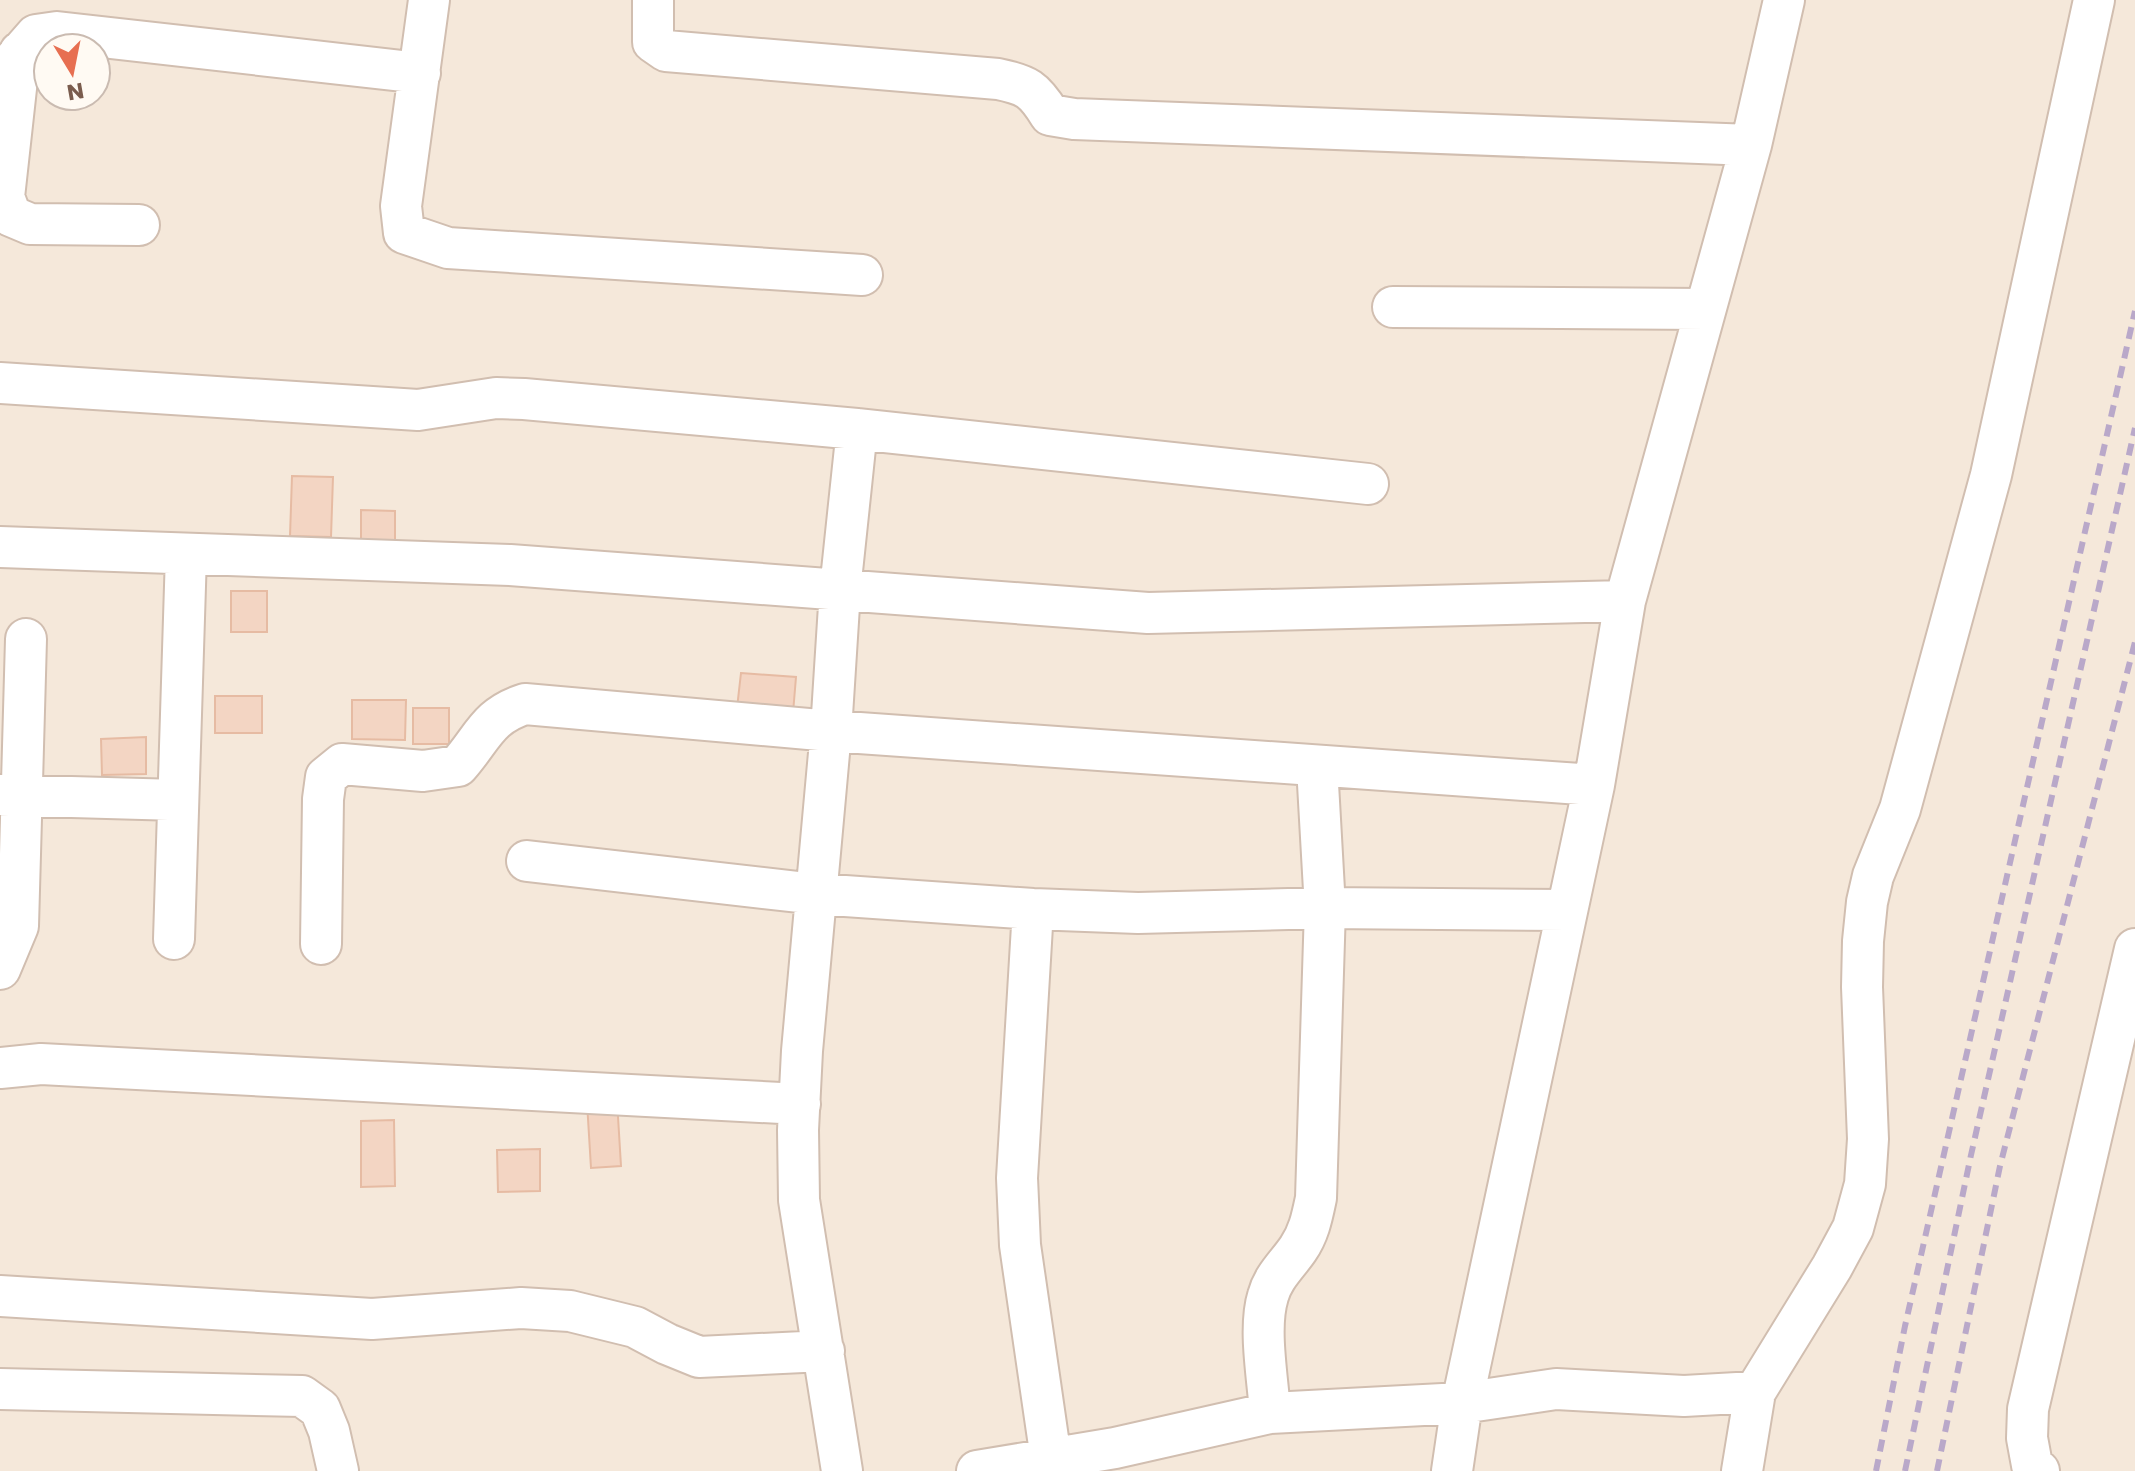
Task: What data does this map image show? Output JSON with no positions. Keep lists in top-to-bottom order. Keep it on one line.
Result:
{"north":"bottom"}
